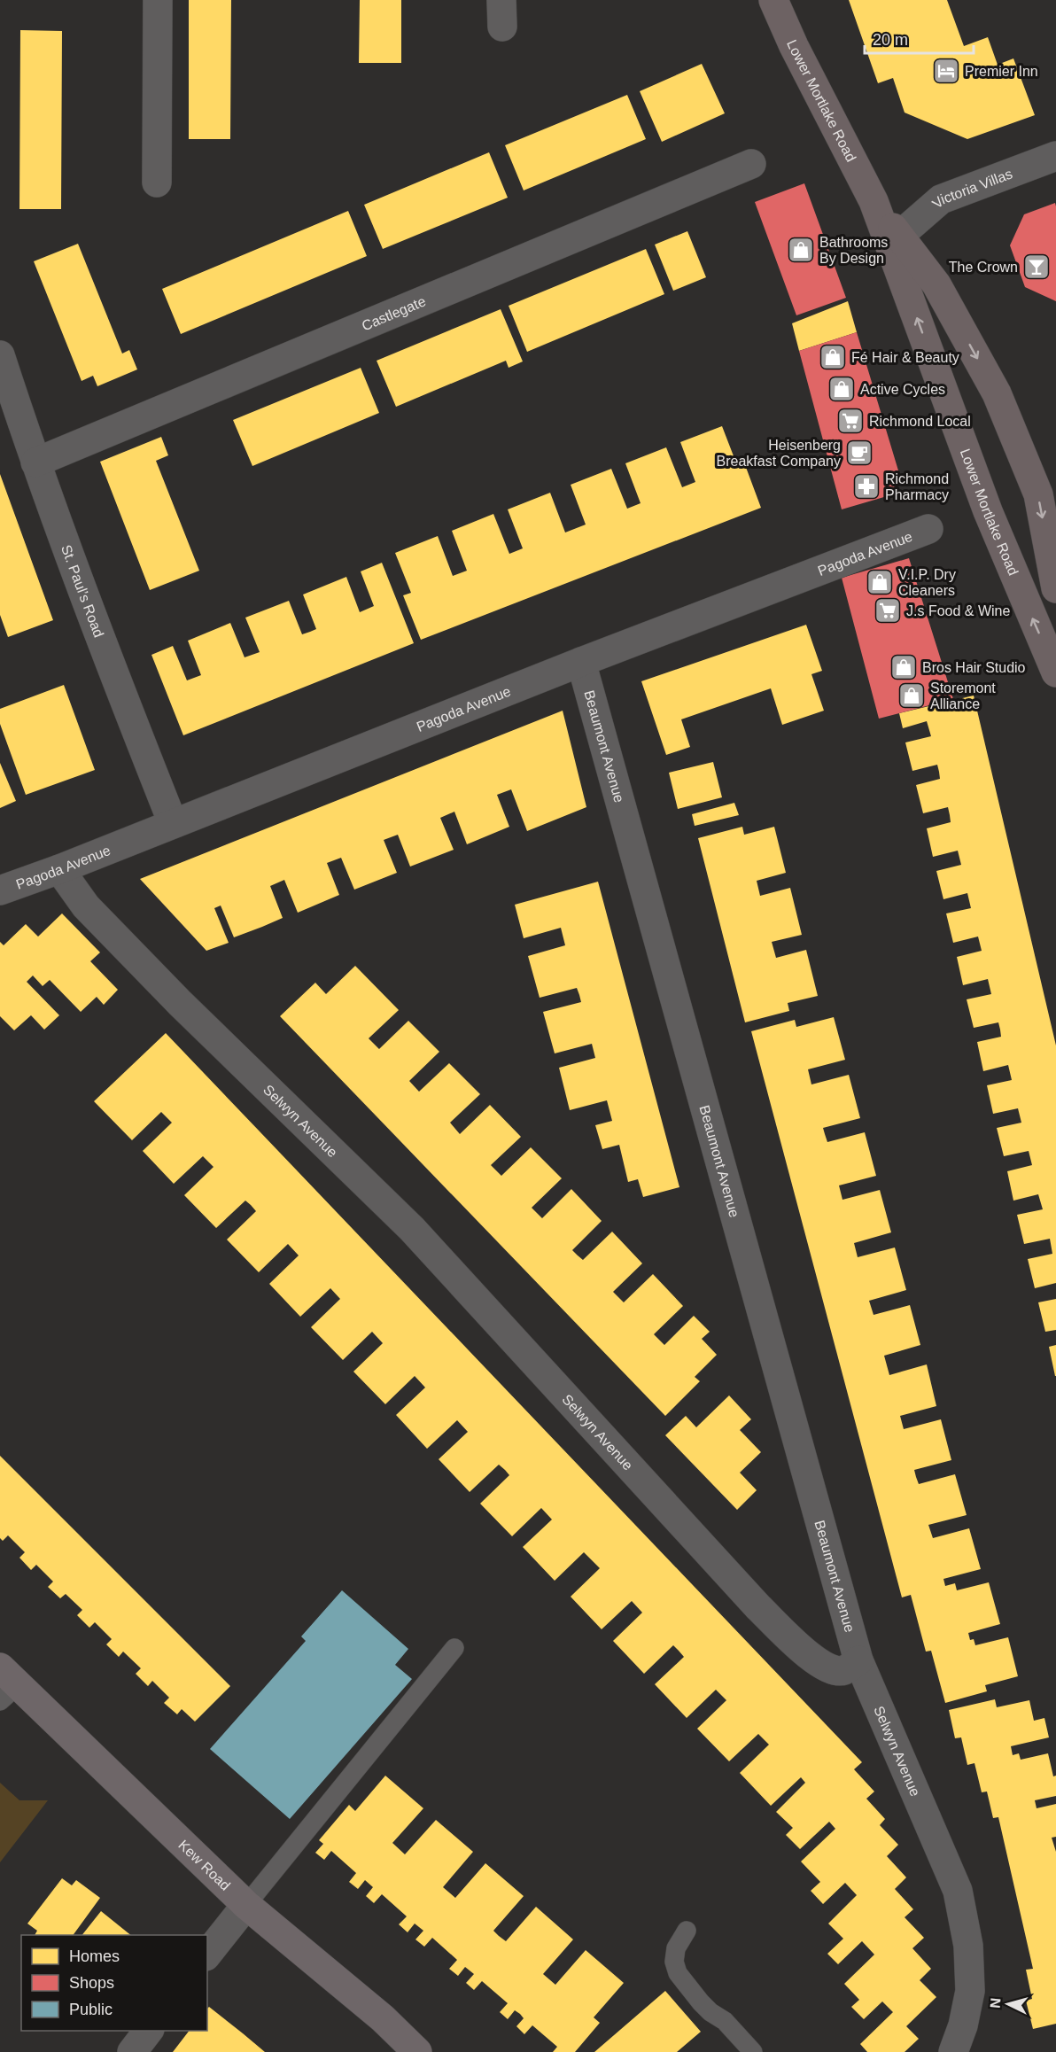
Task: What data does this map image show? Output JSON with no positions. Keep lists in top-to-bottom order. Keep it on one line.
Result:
{"streets":{"highway":["Lower Mortlake Road"],"main road":["Kew Road"],"street":["Victoria Villas","Castlegate","Pagoda Avenue","St. Paul’s Road","Beaumont Avenue","Selwyn Avenue"]},"crossings":[["Lower Mortlake Road","Victoria Villas"],["Castlegate","St. Paul’s Road"],["Pagoda Avenue","St. Paul’s Road"],["Pagoda Avenue","Beaumont Avenue"],["Pagoda Avenue","Selwyn Avenue"],["Beaumont Avenue","Selwyn Avenue"]],"places":{"hotel":["Premier Inn"],"shop":["Bathrooms By Design","Fé Hair & Beauty","Active Cycles","V.I.P. Dry Cleaners","Bros Hair Studio","Storemont Alliance"],"bar":["The Crown"],"supermarket":["Richmond Local","J.s Food & Wine"],"cafe":["Heisenberg Breakfast Company"],"pharmacy":["Richmond Pharmacy"]},"legend":["Homes","Shops","Public"],"scale_bar":"20 m","north":"left"}
